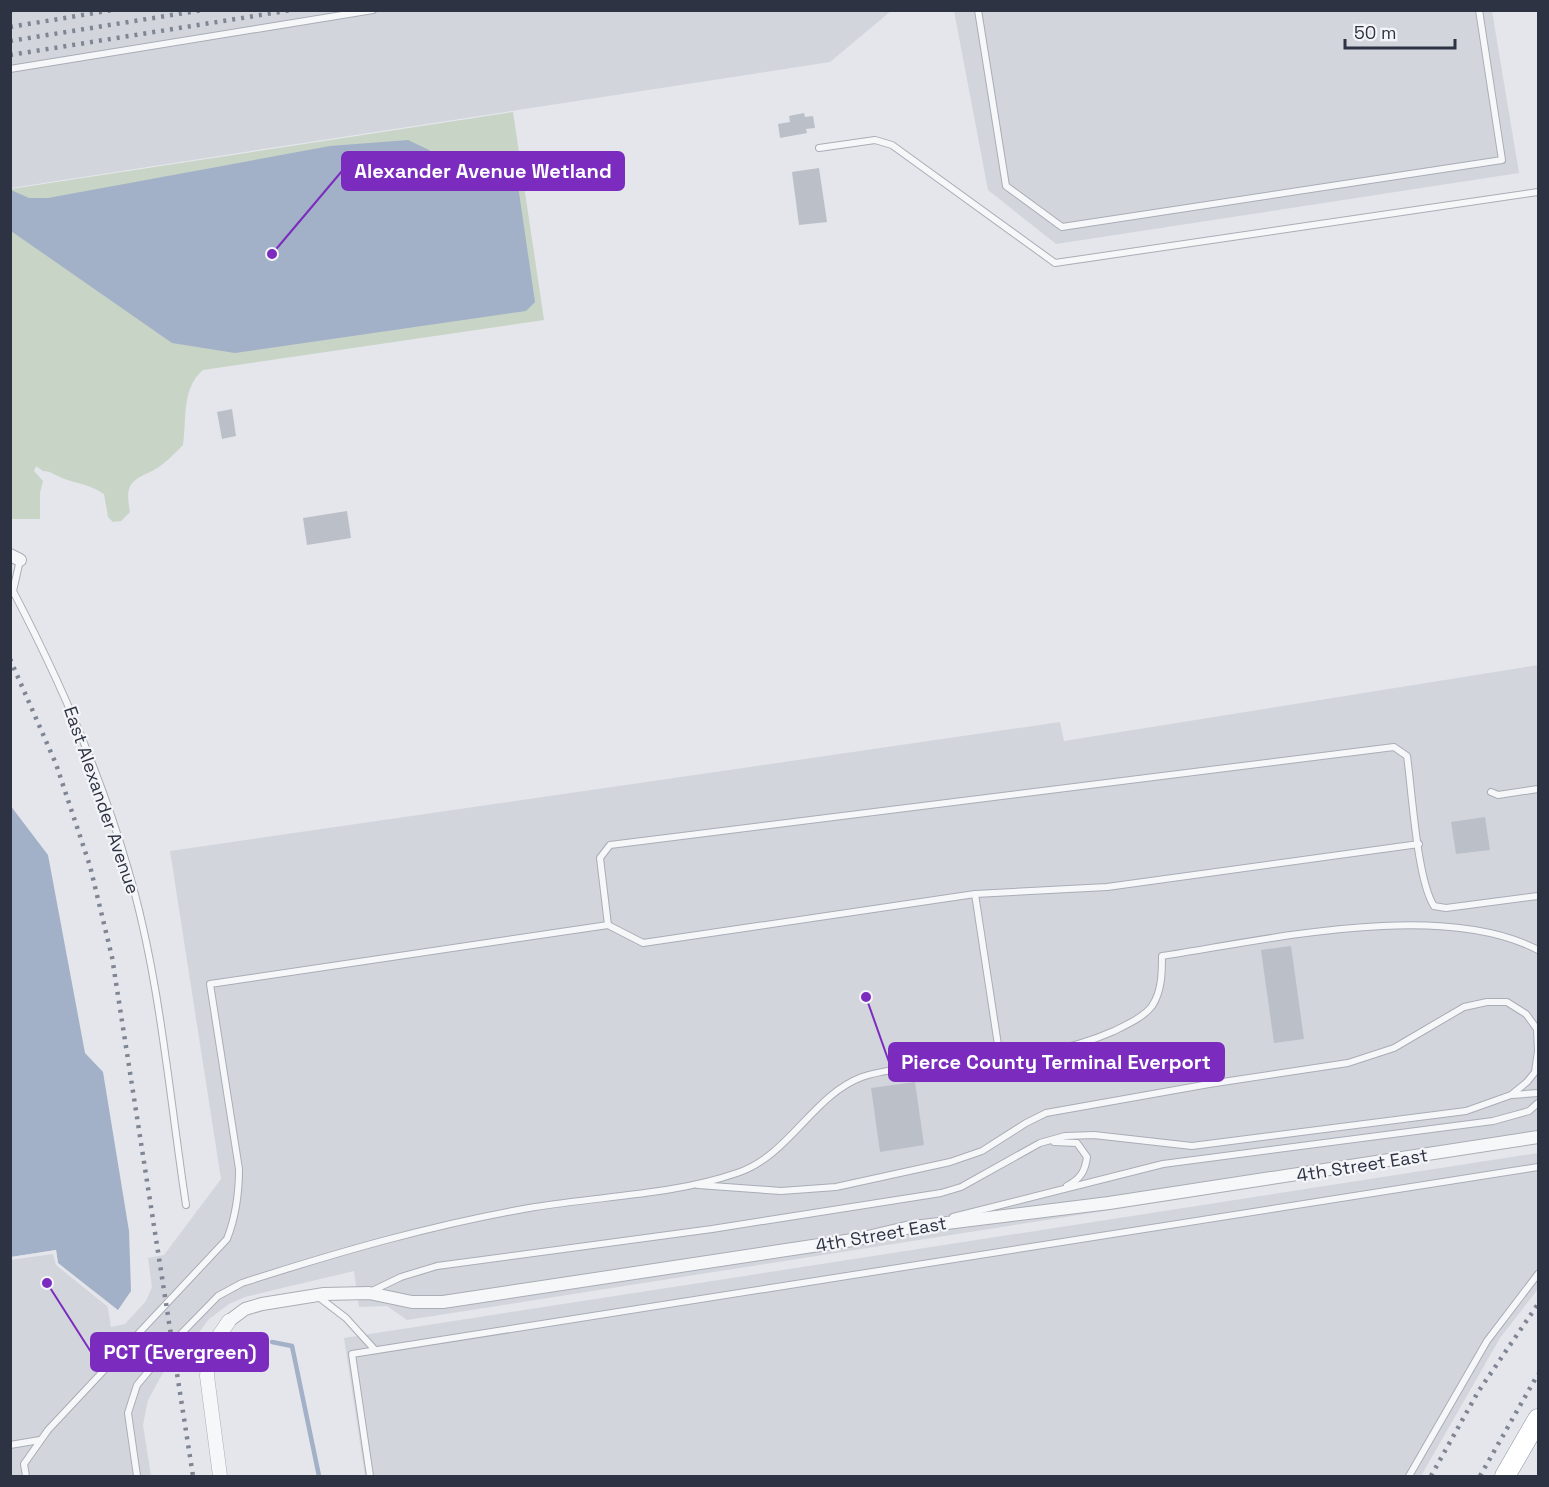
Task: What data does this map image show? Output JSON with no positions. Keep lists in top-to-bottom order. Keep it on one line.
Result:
{"streets":{"street":["4th Street East"],"lane":["East Alexander Avenue"]},"places":["Alexander Avenue Wetland","Pierce County Terminal Everport","PCT (Evergreen)"],"scale_bar":"50 m"}
